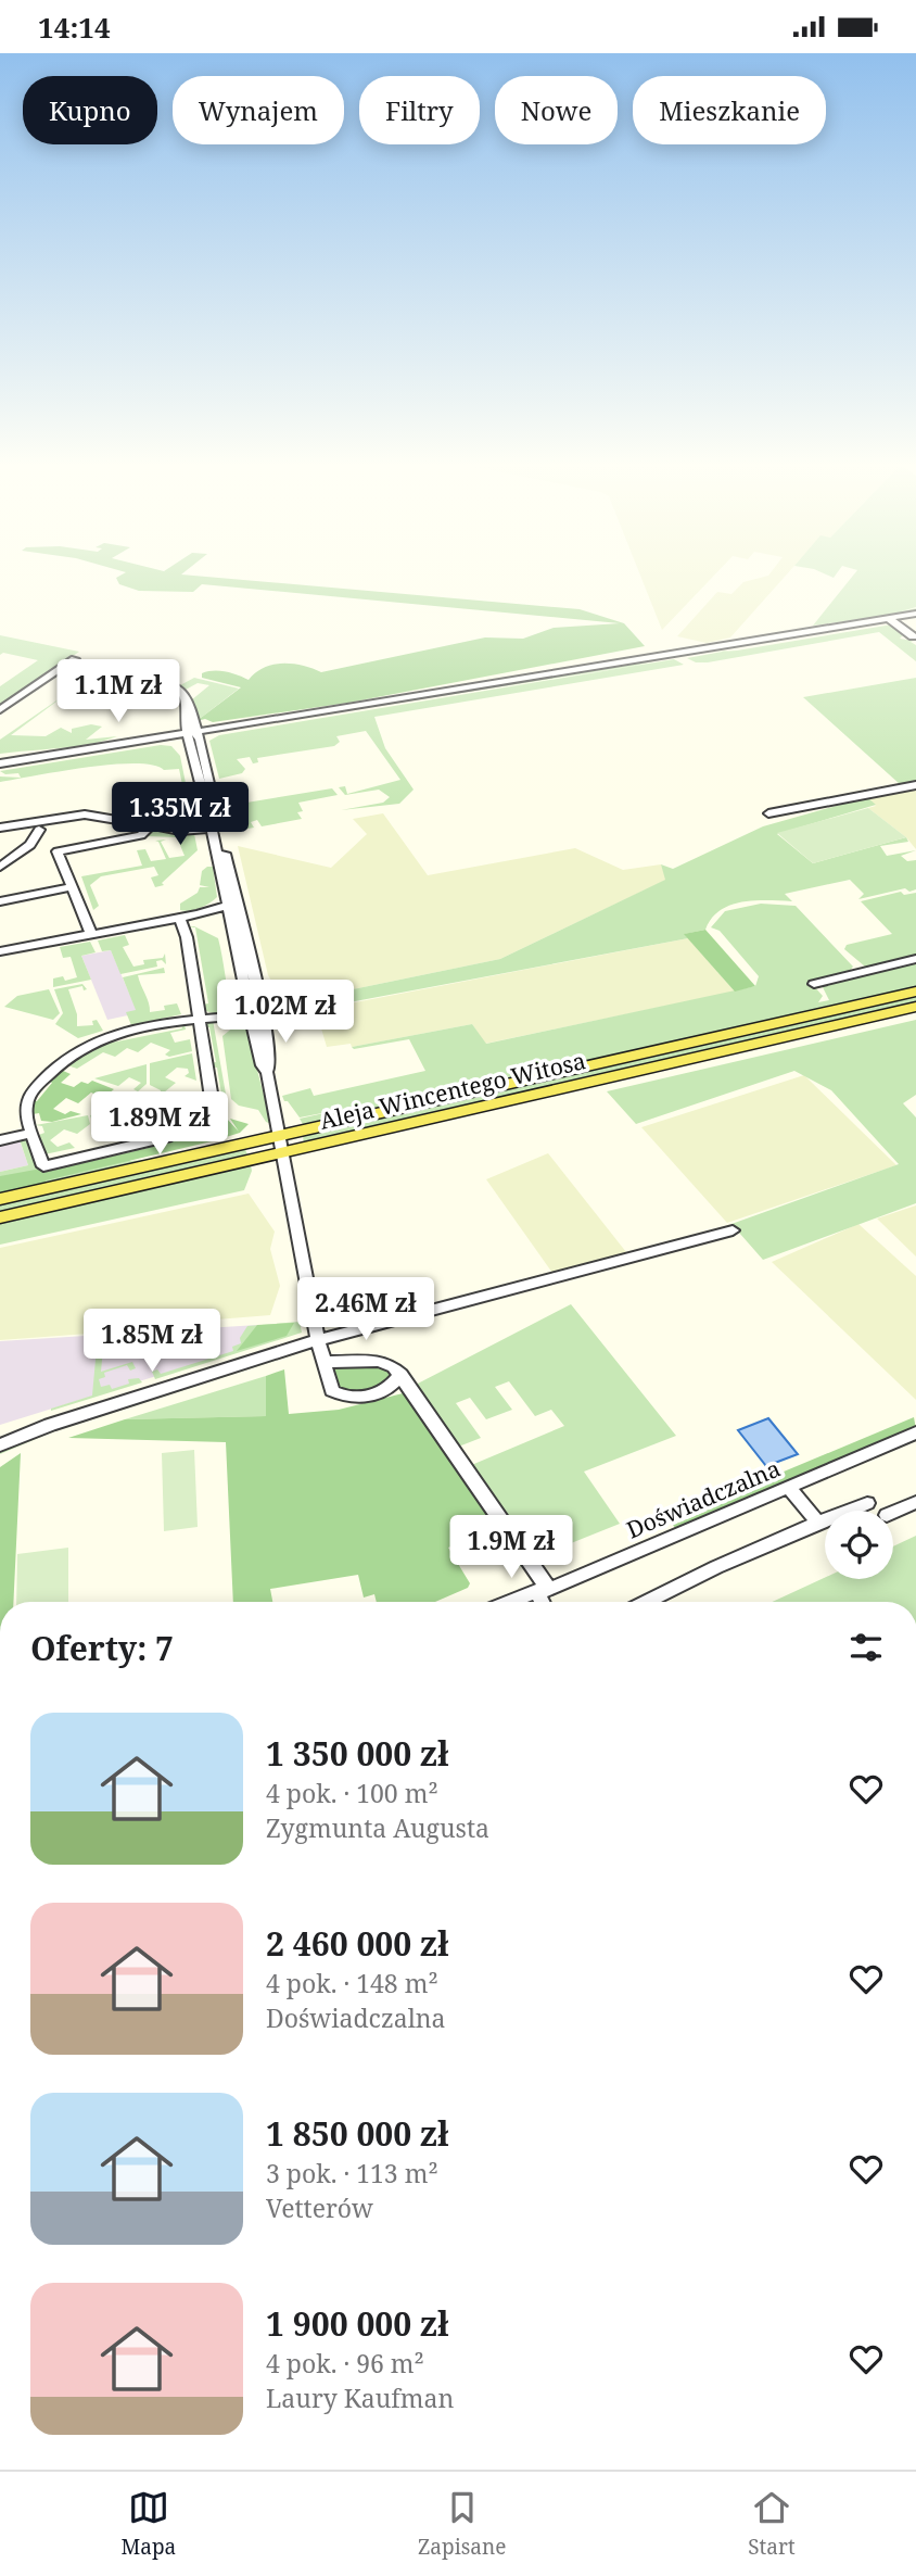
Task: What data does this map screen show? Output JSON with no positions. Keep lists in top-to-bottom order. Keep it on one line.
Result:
{"streets":{"main road":["Aleja Wincentego Witosa"],"street":["Doświadczalna"]},"page":{"status":"14:14","chip":["Kupno","Wynajem","Filtry","Nowe","Mieszkanie"],"price":["1.1M zł","1.35M zł","1.02M zł","1.89M zł","2.46M zł","1.85M zł","1.9M zł"],"heading":"Oferty: 7","list":[{"name":"1 350 000 zł","note":"4 pok. · 100 m² · Zygmunta Augusta"},{"name":"2 460 000 zł","note":"4 pok. · 148 m² · Doświadczalna"},{"name":"1 850 000 zł","note":"3 pok. · 113 m² · Vetterów"},{"name":"1 900 000 zł","note":"4 pok. · 96 m² · Laury Kaufman"}],"tabs":["Mapa","Zapisane","Start"]}}
